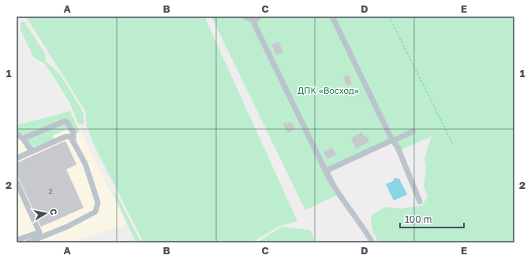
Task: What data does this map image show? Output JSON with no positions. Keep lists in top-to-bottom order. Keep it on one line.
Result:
{"parks":["ДПК «Восход»"],"house_numbers":["2"],"scale_bar":"100 m","north":"right","grid":{"columns":["A","B","C","D","E"],"rows":["1","2"]}}
